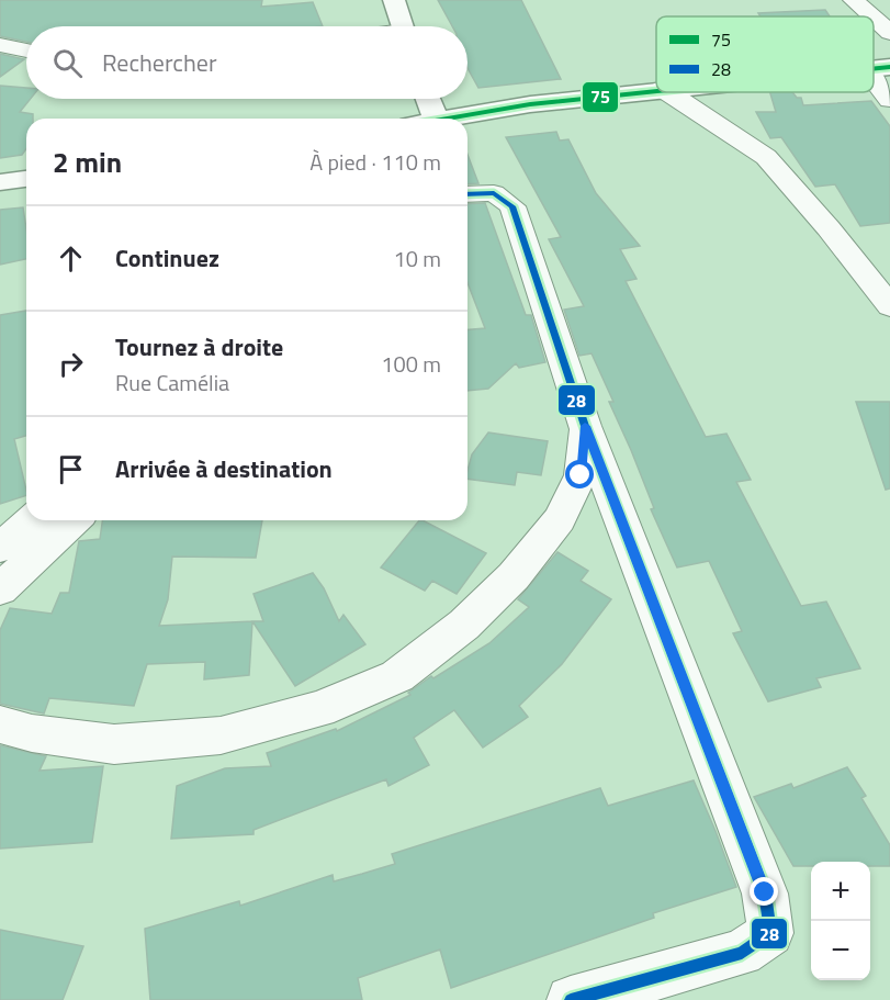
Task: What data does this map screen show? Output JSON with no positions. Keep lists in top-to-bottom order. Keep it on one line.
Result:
{"lines":["transit line 75","transit line 28"],"legend":["75","28"],"page":{"search":"Rechercher","heading":["2 min","À pied · 110 m"],"list":[["Continuez","10 m"],["Tournez à droite","Rue Camélia","100 m"],"Arrivée à destination"],"map_buttons":["+","−"]}}
